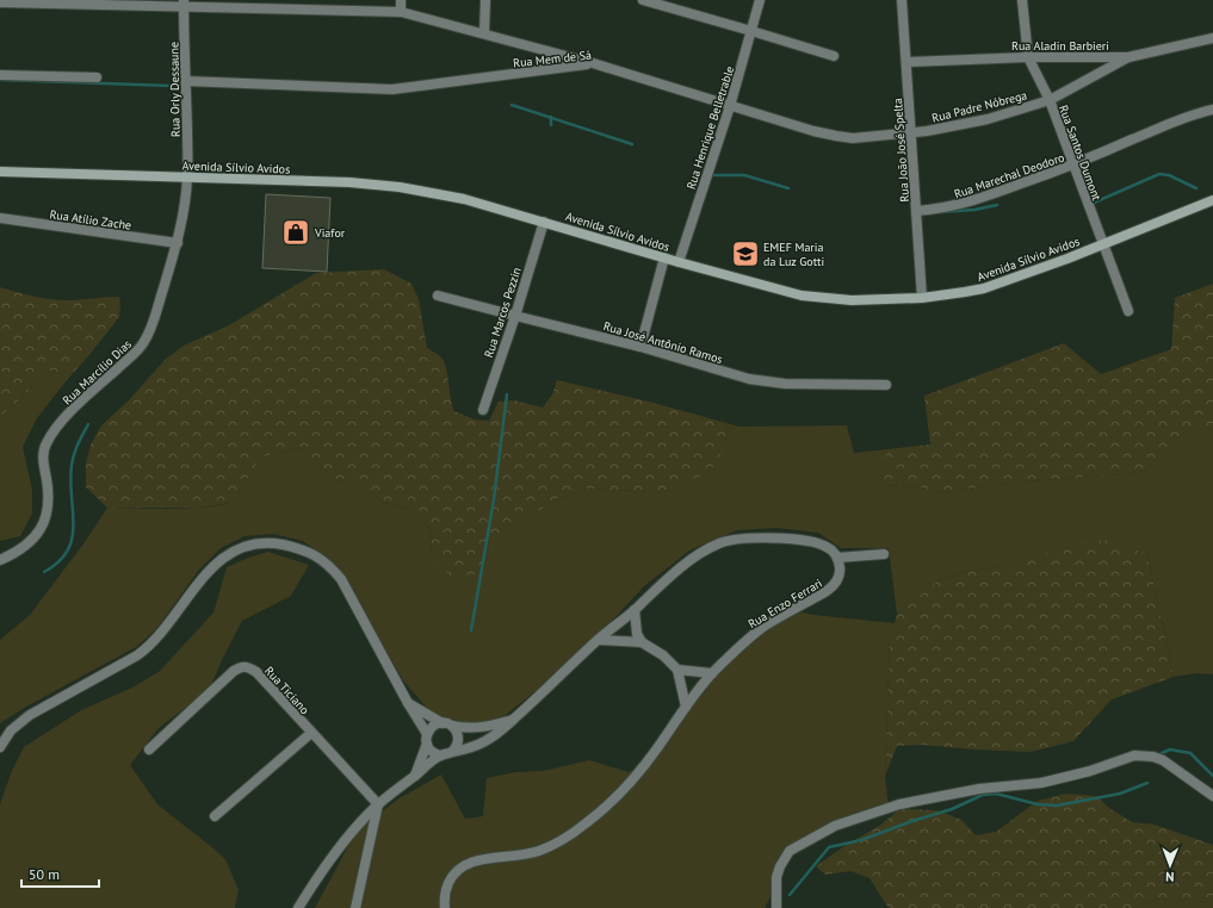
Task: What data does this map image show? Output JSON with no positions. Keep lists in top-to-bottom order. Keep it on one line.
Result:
{"streets":{"main road":["Avenida Sílvio Avidos"],"street":["Rua Aladin Barbieri","Rua Mem de Sá","Rua Orly Dessaune","Rua Padre Nóbrega","Rua Henrique Belletrable","Rua João José Spelta","Rua Santos Dumont","Rua Marechal Deodoro","Rua Atílio Zache","Rua Marcos Pezzin","Rua José Antônio Ramos","Rua Marcílio Dias","Rua Enzo Ferrari","Rua Ticiano"]},"crossings":[["Rua Aladin Barbieri","Rua Padre Nóbrega"],["Rua Aladin Barbieri","Rua João José Spelta"],["Rua Aladin Barbieri","Rua Santos Dumont"],["Rua Mem de Sá","Rua Orly Dessaune"],["Rua Mem de Sá","Rua Padre Nóbrega"],["Rua Mem de Sá","Rua Henrique Belletrable"],["Rua Mem de Sá","Rua João José Spelta"],["Rua Orly Dessaune","Avenida Sílvio Avidos"],["Rua Orly Dessaune","Rua Marcílio Dias"],["Rua Padre Nóbrega","Rua João José Spelta"],["Rua Padre Nóbrega","Rua Santos Dumont"],["Rua Henrique Belletrable","Avenida Sílvio Avidos"],["Rua João José Spelta","Avenida Sílvio Avidos"],["Rua João José Spelta","Rua Marechal Deodoro"],["Rua Santos Dumont","Avenida Sílvio Avidos"],["Rua Santos Dumont","Rua Marechal Deodoro"],["Avenida Sílvio Avidos","Rua Marcos Pezzin"],["Avenida Sílvio Avidos","Rua Marcílio Dias"],["Rua Atílio Zache","Rua Marcílio Dias"],["Rua Marcos Pezzin","Rua José Antônio Ramos"]],"places":{"shop":["Viafor"],"school or university":["EMEF Maria da Luz Gotti"]},"scale_bar":"50 m","north":"bottom"}
